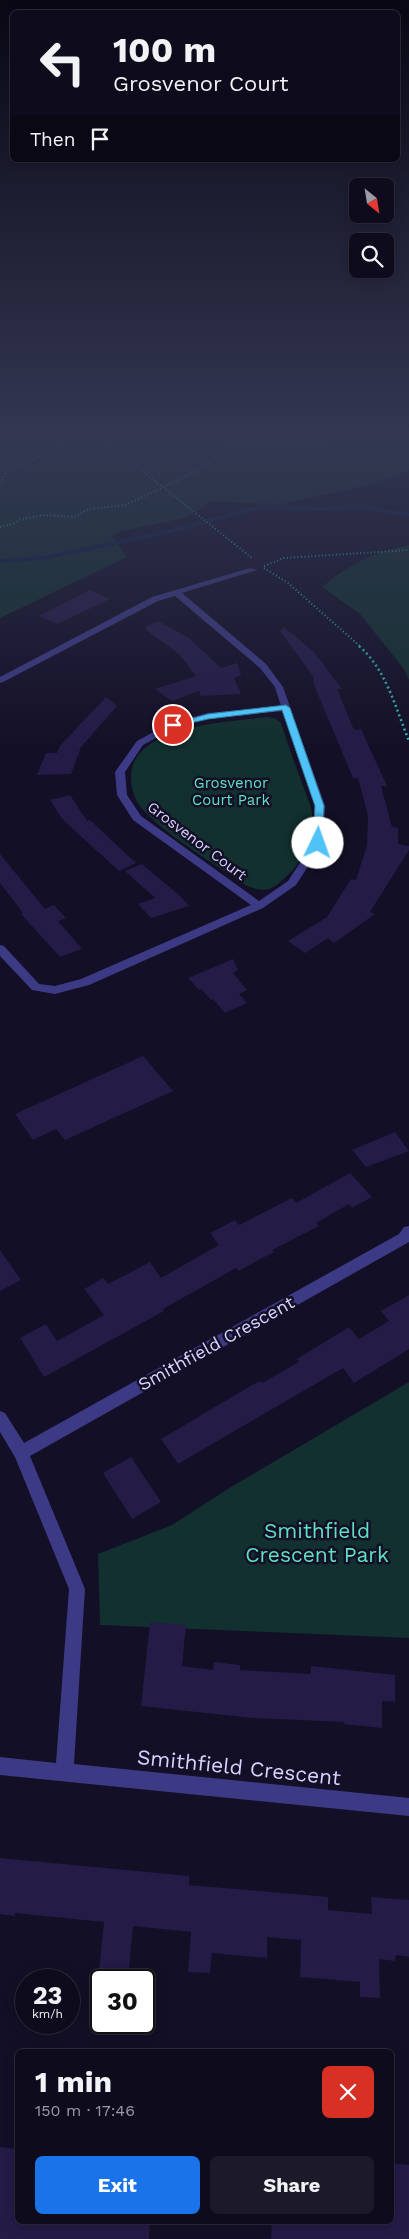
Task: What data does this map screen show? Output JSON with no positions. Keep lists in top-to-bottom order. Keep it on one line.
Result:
{"streets":{"street":["Grosvenor Court","Smithfield Crescent"]},"parks":["Grosvenor Court Park","Smithfield Crescent Park"],"north":"bottom right","page":{"turn":["100 m","Grosvenor Court"],"then":"Then","speed":"23 km/h","limit":"30","heading":["1 min","150 m · 17:46"],"buttons":["Exit","Share"]}}
